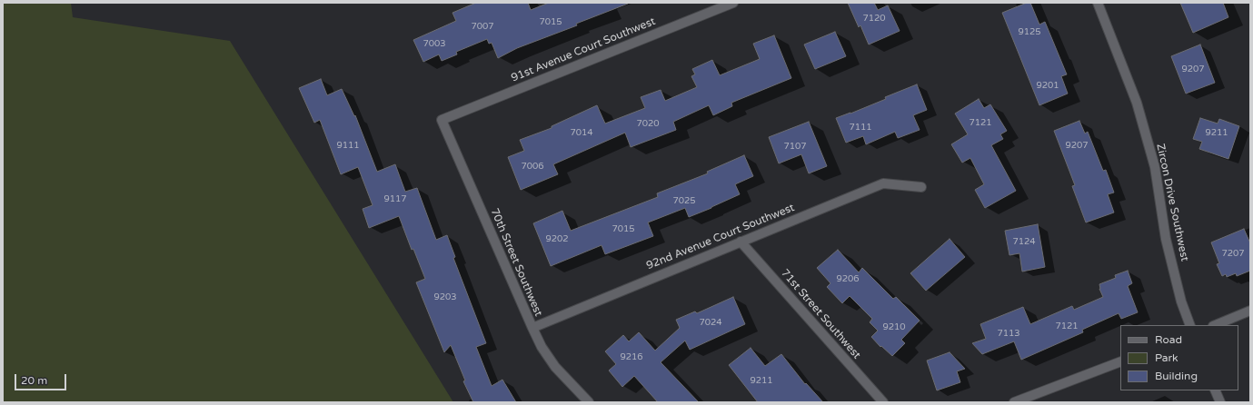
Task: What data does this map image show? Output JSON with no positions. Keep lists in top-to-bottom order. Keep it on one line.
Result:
{"streets":{"street":["91st Avenue Court Southwest","Zircon Drive Southwest","92nd Avenue Court Southwest","70th Street Southwest","71st Street Southwest"]},"crossings":[["91st Avenue Court Southwest","70th Street Southwest"],["92nd Avenue Court Southwest","70th Street Southwest"],["92nd Avenue Court Southwest","71st Street Southwest"]],"house_numbers":["7120","7015","7007","9125","7003","9207","9201","7121","7020","7111","7014","9211","9111","9207","7107","7006","9117","7025","7015","9202","7124","7207","9206","9203","7024","7121","9210","7113","9216","9211"],"legend":["Road","Park","Building"],"scale_bar":"20 m"}
